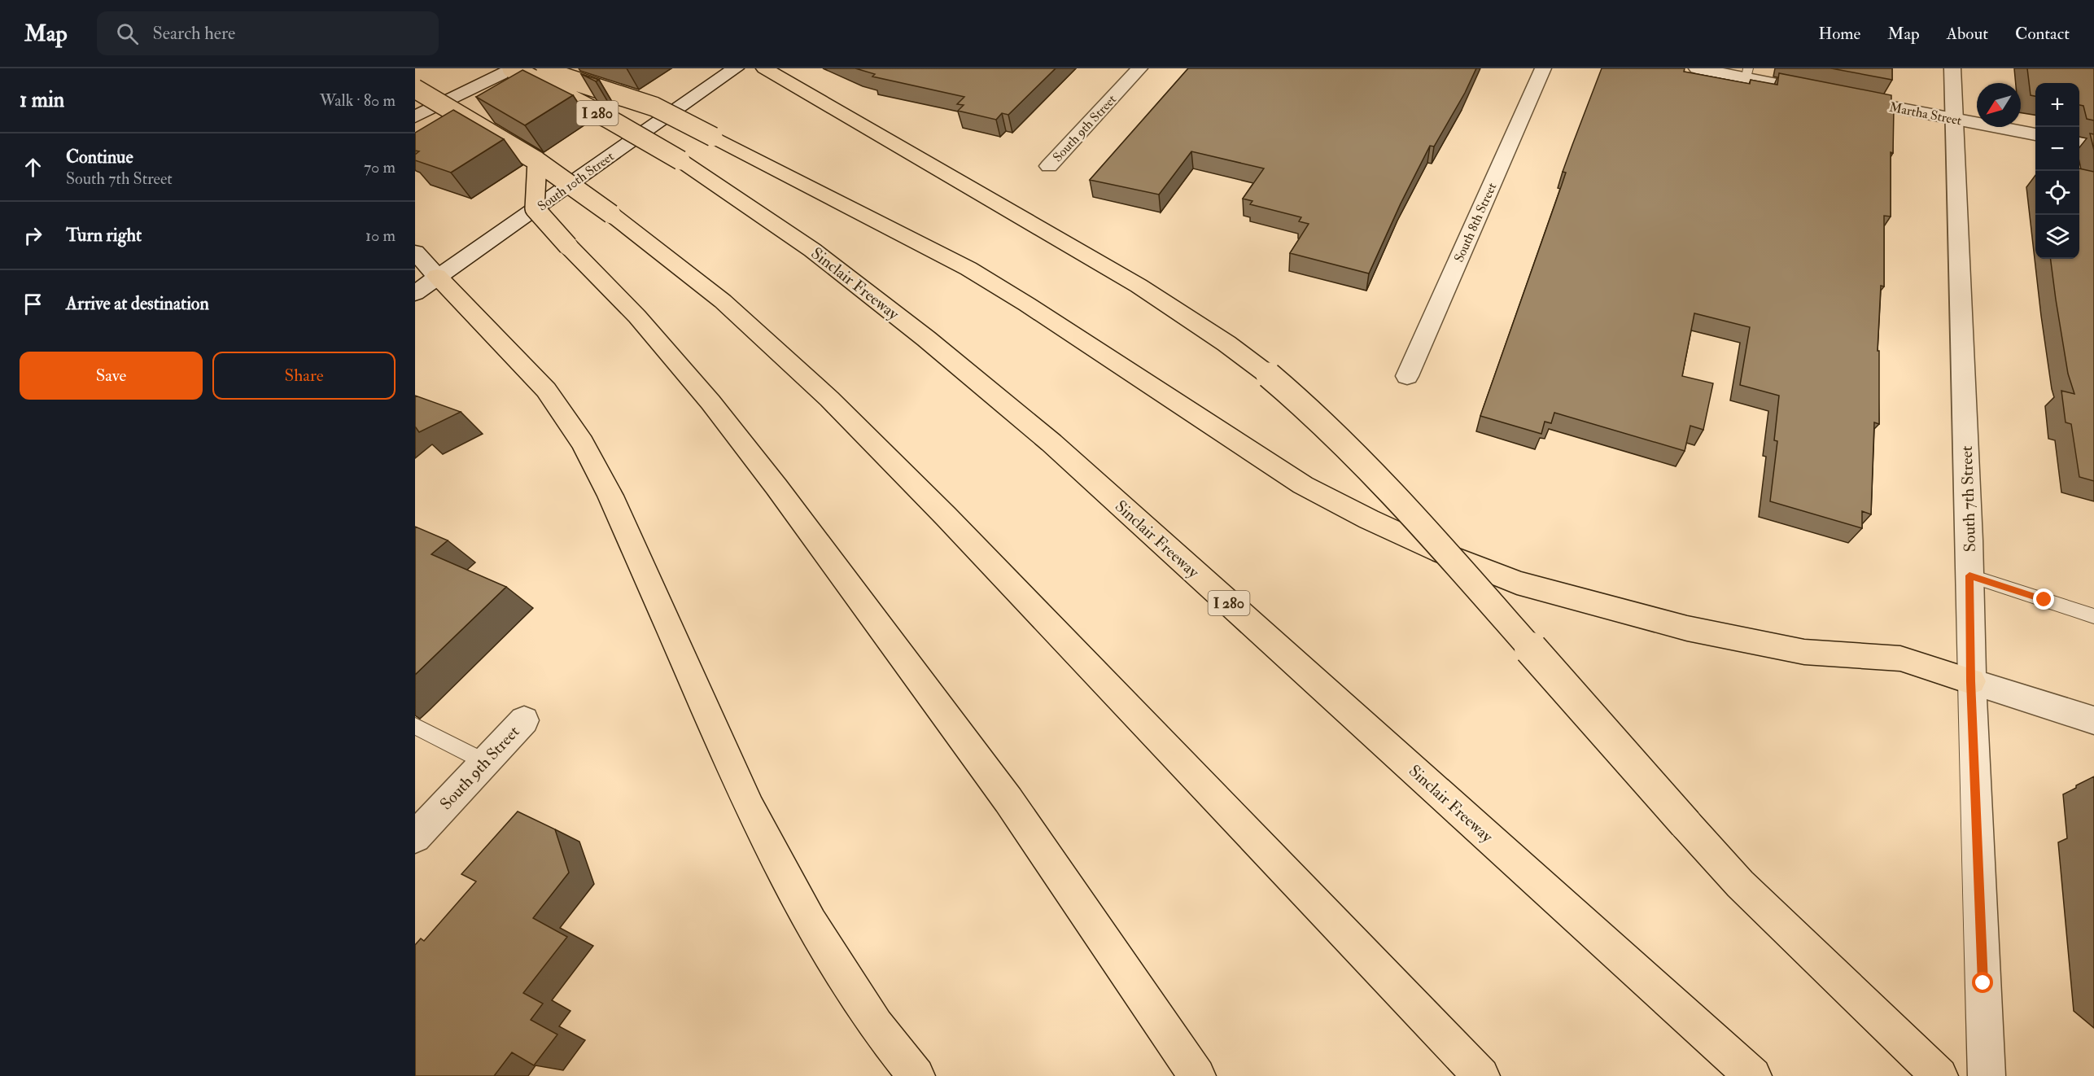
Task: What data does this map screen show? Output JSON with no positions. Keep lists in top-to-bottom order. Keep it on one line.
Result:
{"streets":{"highway":["I 280","Sinclair Freeway"],"street":["Martha Street","South 9th Street","South 10th Street","South 8th Street","South 7th Street"]},"crossings":[["Martha Street","South 7th Street"]],"north":"bottom left","page":{"header":"Map","search":"Search here","nav":["Home","Map","About","Contact"],"heading":["1 min","Walk · 80 m"],"map_buttons":["+","−"],"list":[["Continue","South 7th Street","70 m"],["Turn right","10 m"],"Arrive at destination"],"buttons":["Save","Share"]}}
